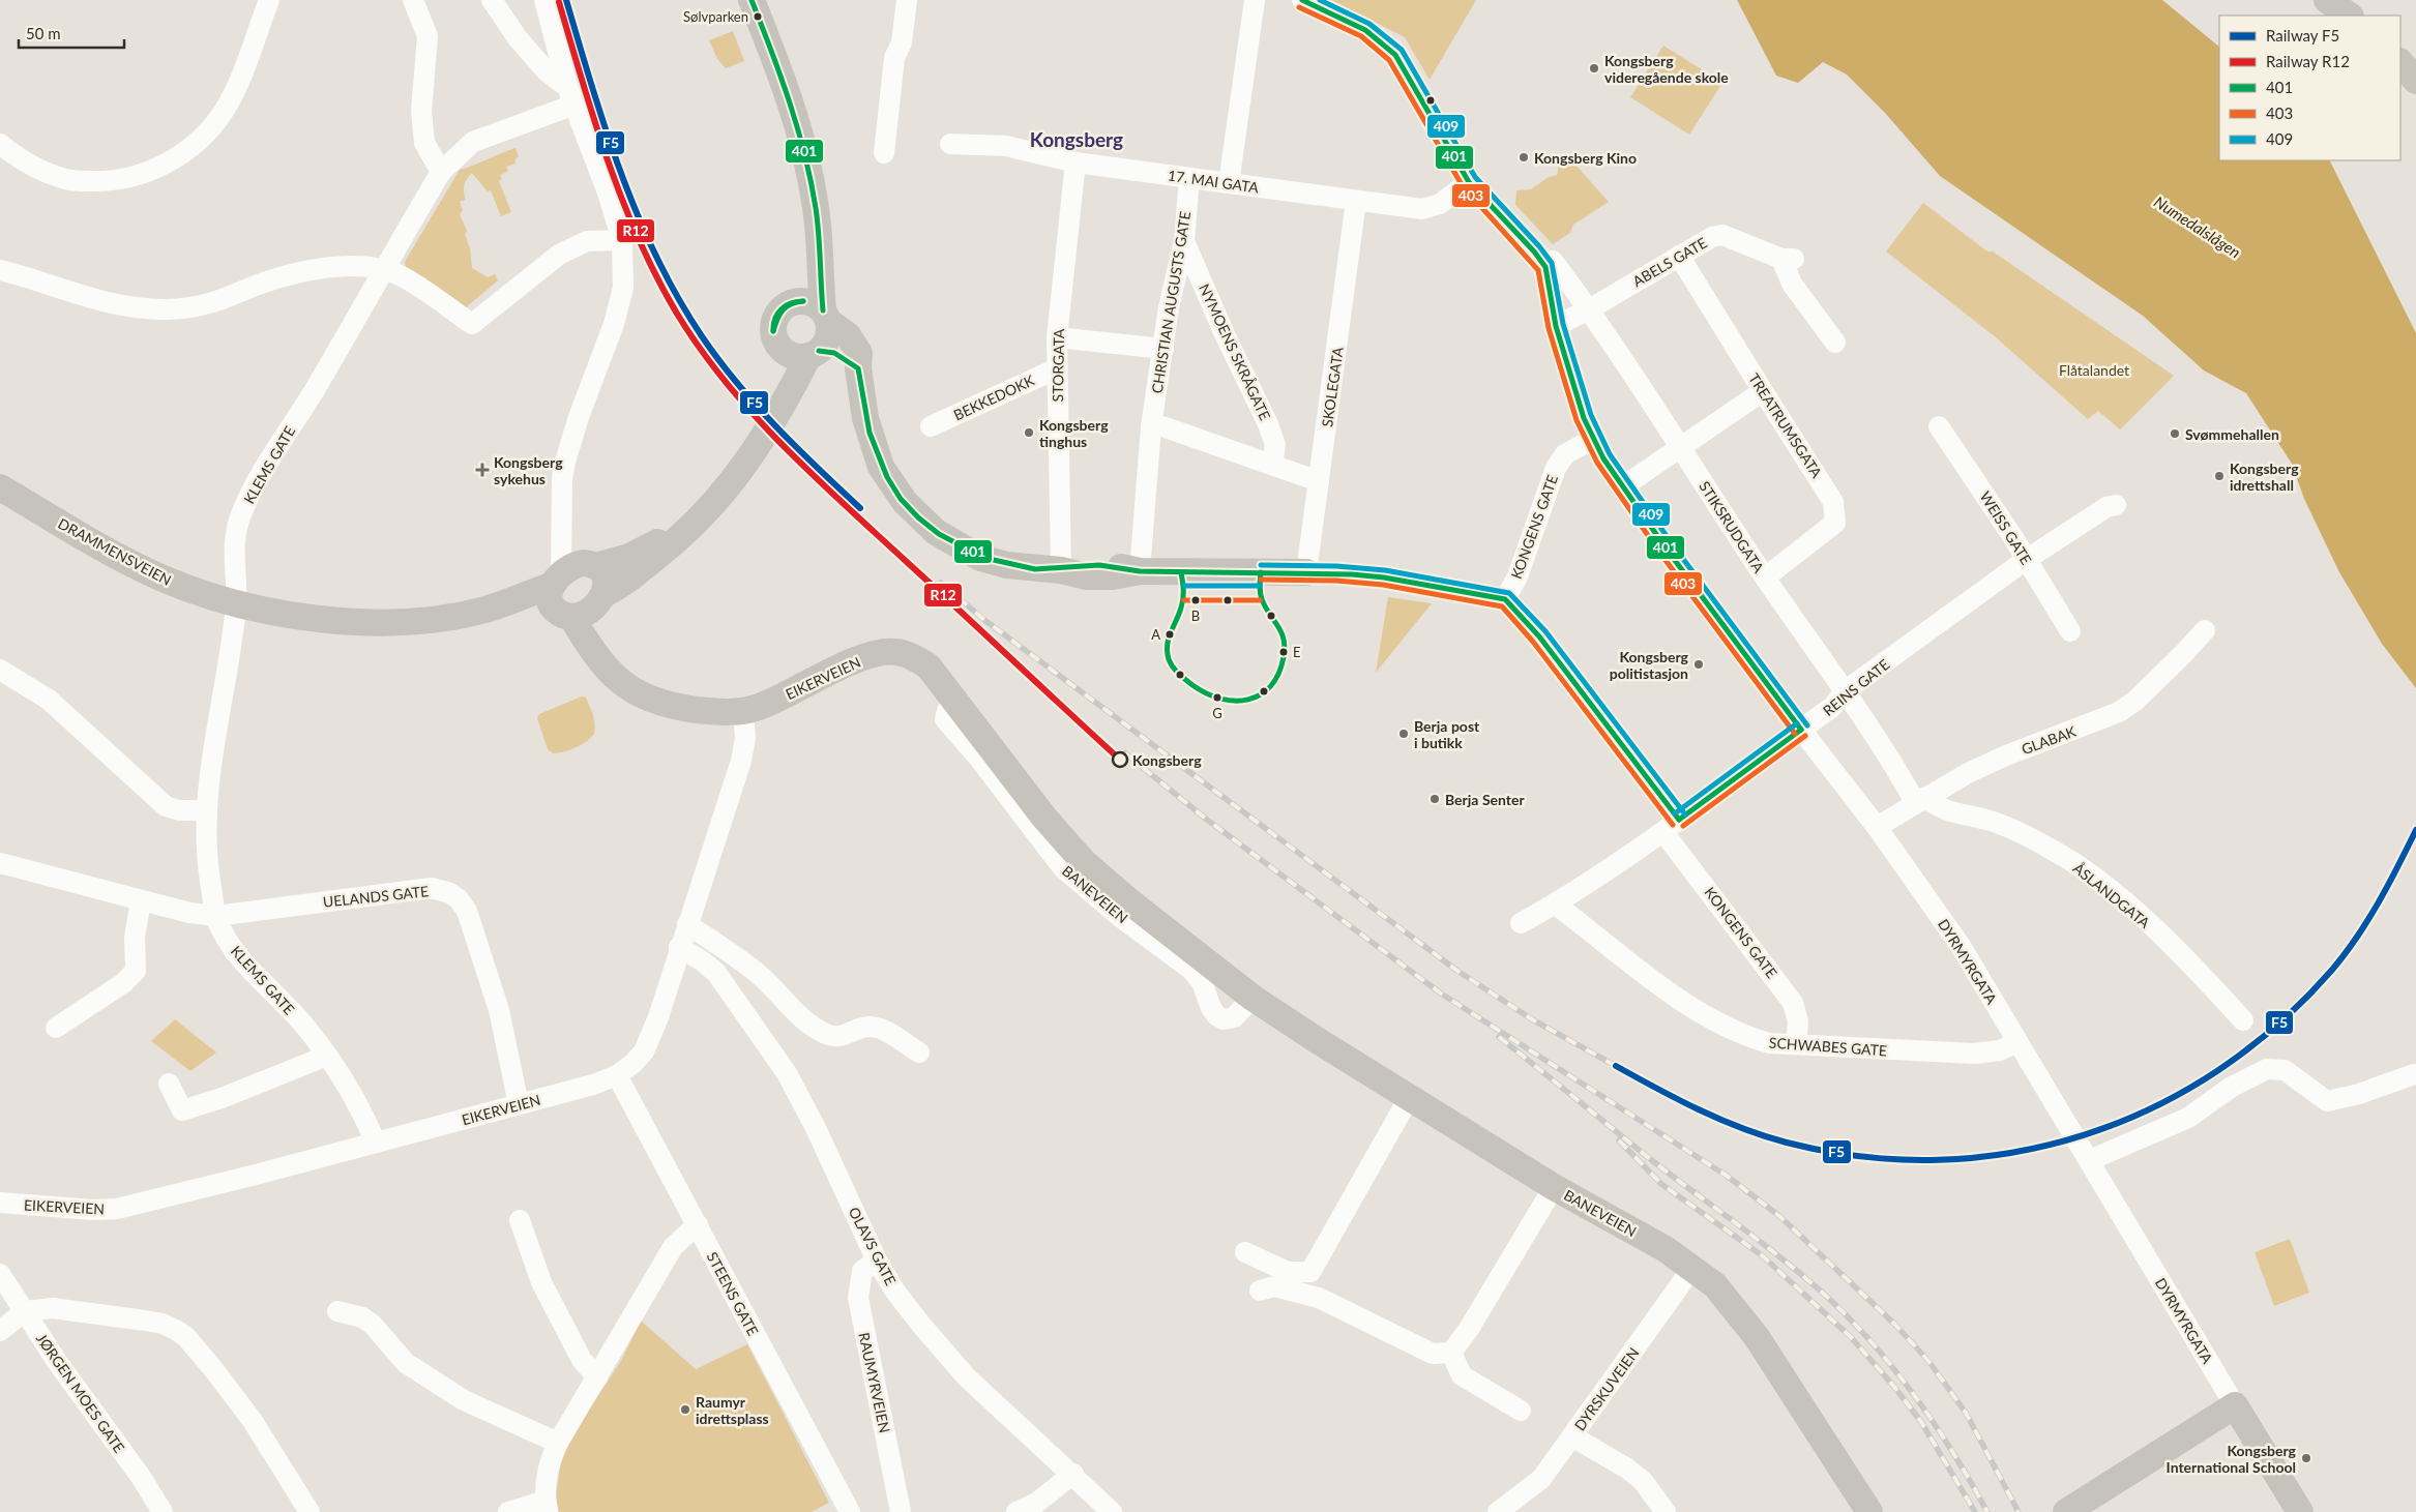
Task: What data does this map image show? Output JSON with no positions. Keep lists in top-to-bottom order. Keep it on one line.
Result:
{"streets":{"main road":["DRAMMENSVEIEN","EIKERVEIEN","BANEVEIEN","DYRMYRGATA"],"street":["17. MAI GATA","ABELS GATE","CHRISTIAN AUGUSTS GATE","NYMOENS SKRÅGATE","STORGATA","SKOLEGATA","BEKKEDOKK","TREATRUMSGATA","KLEMS GATE","KONGENS GATE","STIKSRUDGATA","WEISS GATE","REINS GATE","GLABAK","ÅSLANDGATA","UELANDS GATE","SCHWABES GATE","OLAVS GATE","STEENS GATE","RAUMYRVEIEN","DYRSKUVEIEN","JØRGEN MOES GATE"]},"crossings":[["17. MAI GATA","CHRISTIAN AUGUSTS GATE"],["17. MAI GATA","STORGATA"],["17. MAI GATA","SKOLEGATA"],["ABELS GATE","TREATRUMSGATA"],["ABELS GATE","STIKSRUDGATA"],["ABELS GATE","DYRMYRGATA"],["CHRISTIAN AUGUSTS GATE","NYMOENS SKRÅGATE"],["STORGATA","BEKKEDOKK"],["TREATRUMSGATA","STIKSRUDGATA"],["KLEMS GATE","DRAMMENSVEIEN"],["KLEMS GATE","EIKERVEIEN"],["KLEMS GATE","UELANDS GATE"],["KONGENS GATE","REINS GATE"],["KONGENS GATE","DYRMYRGATA"],["KONGENS GATE","SCHWABES GATE"],["STIKSRUDGATA","REINS GATE"],["STIKSRUDGATA","GLABAK"],["STIKSRUDGATA","ÅSLANDGATA"],["STIKSRUDGATA","DYRMYRGATA"],["WEISS GATE","REINS GATE"],["DRAMMENSVEIEN","EIKERVEIEN"],["EIKERVEIEN","BANEVEIEN"],["EIKERVEIEN","UELANDS GATE"],["EIKERVEIEN","OLAVS GATE"],["EIKERVEIEN","STEENS GATE"],["REINS GATE","DYRMYRGATA"],["REINS GATE","SCHWABES GATE"],["GLABAK","ÅSLANDGATA"],["GLABAK","DYRMYRGATA"],["BANEVEIEN","DYRSKUVEIEN"],["DYRMYRGATA","SCHWABES GATE"],["OLAVS GATE","RAUMYRVEIEN"]],"districts":["Kongsberg"],"water":["Numedalslågen"],"parks":["Flåtalandet"],"places":{"other":["Sølvparken","Kongsberg videregående skole","Kongsberg Kino","Kongsberg tinghus","Svømmehallen","Kongsberg idrettshall","B","A","E","Kongsberg politistasjon","G","Berja post i butikk","Kongsberg","Berja Senter","Raumyr idrettsplass","Kongsberg International School"],"health":["Kongsberg sykehus"]},"lines":["rail line F5","transit line 401","transit line 409","rail line R12","transit line 403"],"legend":["Railway F5","Railway R12","401","403","409"],"scale_bar":"50 m"}
